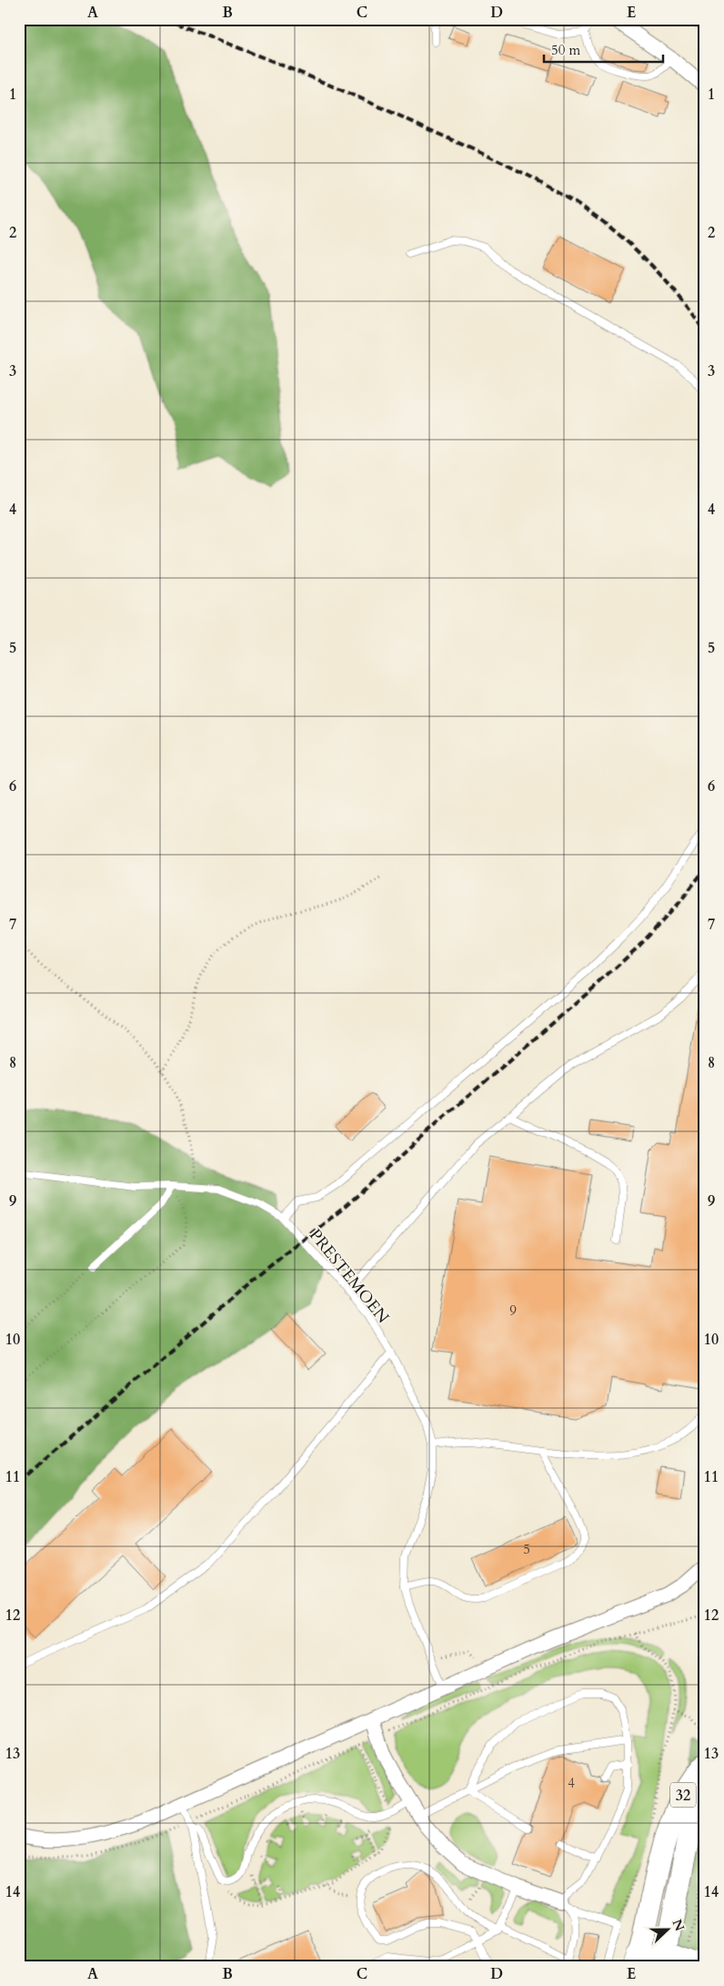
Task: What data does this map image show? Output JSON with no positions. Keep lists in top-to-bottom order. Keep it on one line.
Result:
{"streets":{"main road":["32"],"lane":["PRESTEMOEN"]},"house_numbers":["9","5","4"],"scale_bar":"50 m","north":"right","grid":{"columns":["A","B","C","D","E"],"rows":["1","2","3","4","5","6","7","8","9","10","11","12","13","14"]}}
